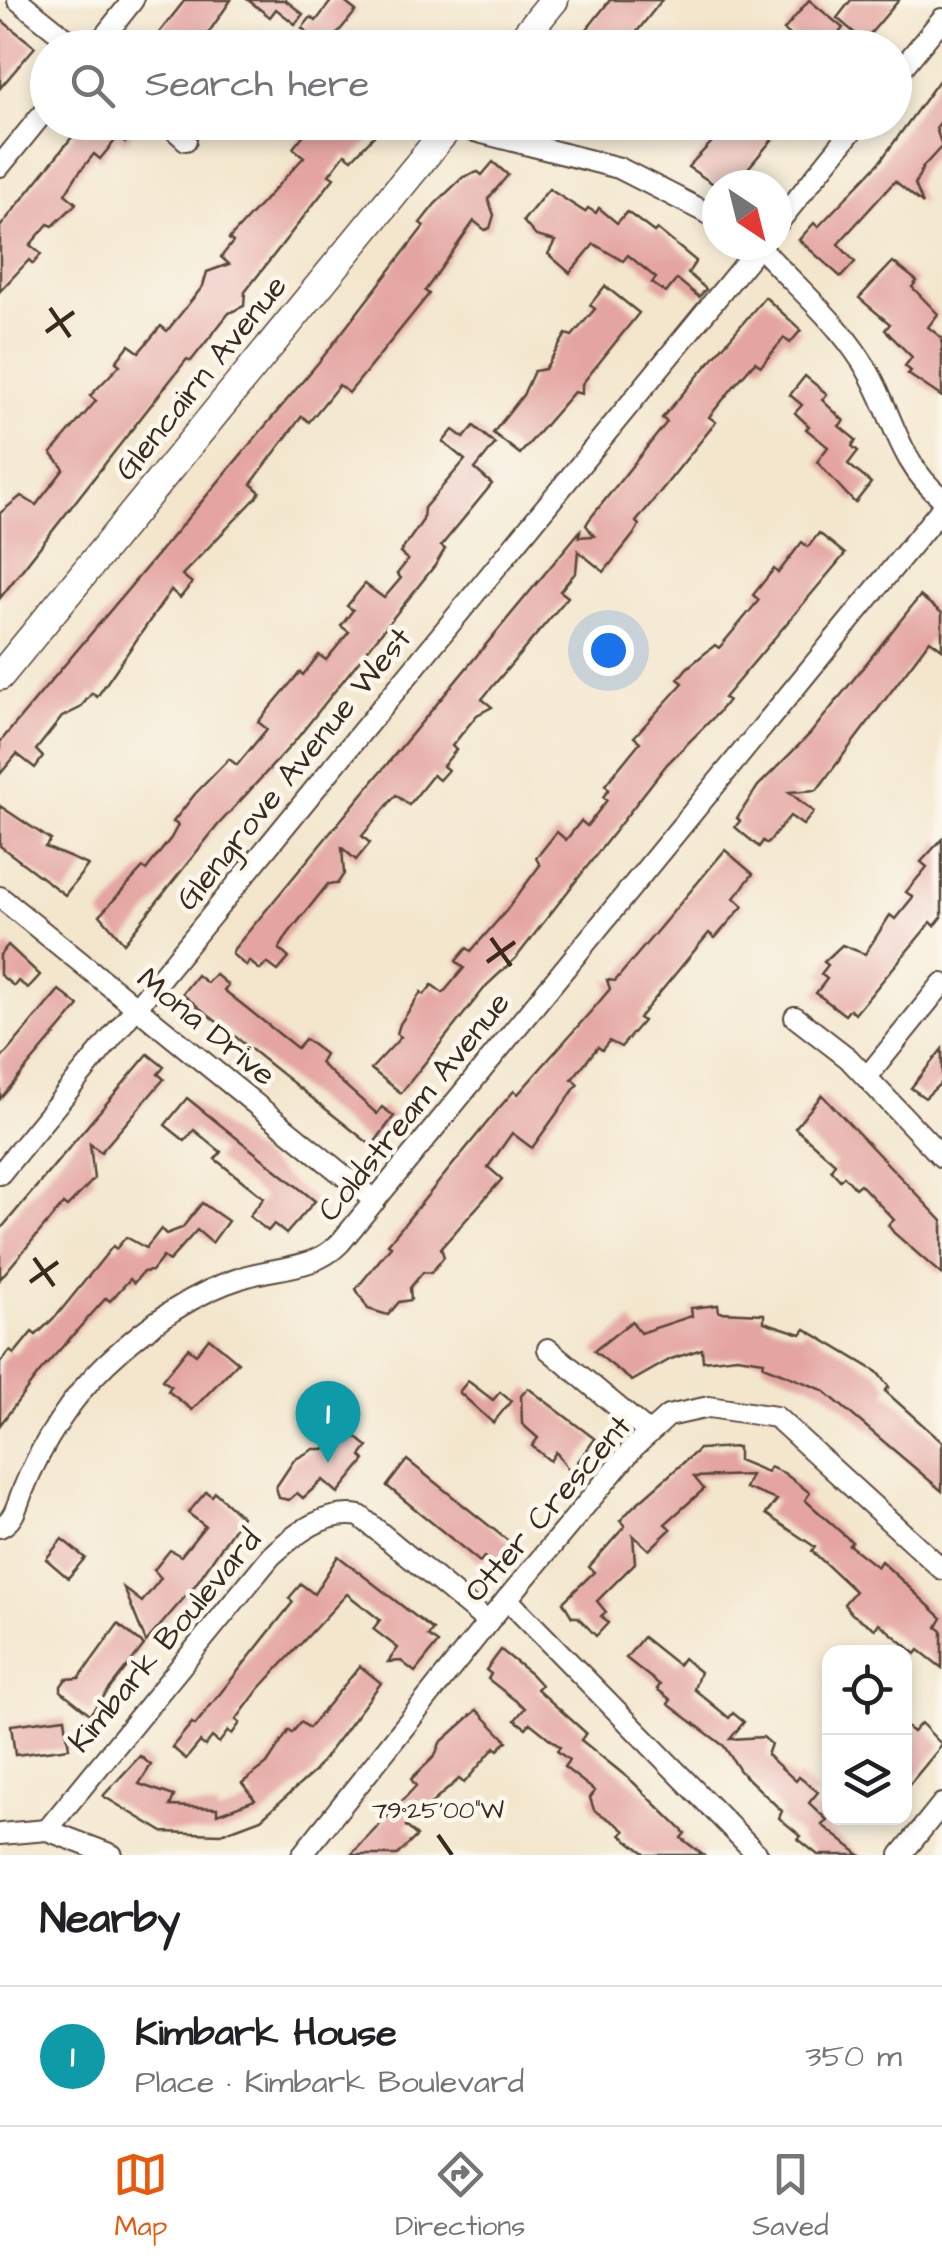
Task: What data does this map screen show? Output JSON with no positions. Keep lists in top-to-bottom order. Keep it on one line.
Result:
{"streets":{"street":["Glencairn Avenue","Glengrove Avenue West","Mona Drive","Coldstream Avenue","Otter Crescent","Kimbark Boulevard"]},"crossings":[["Glengrove Avenue West","Mona Drive"],["Mona Drive","Coldstream Avenue"],["Otter Crescent","Kimbark Boulevard"]],"north":"bottom right","page":{"search":"Search here","pins":"1","heading":"Nearby","list":[{"mark":"1","name":"Kimbark House","note":"Place · Kimbark Boulevard","value":"350 m"}],"nav":["Map","Directions","Saved"]},"coordinates":["79°25'00\"W"]}
